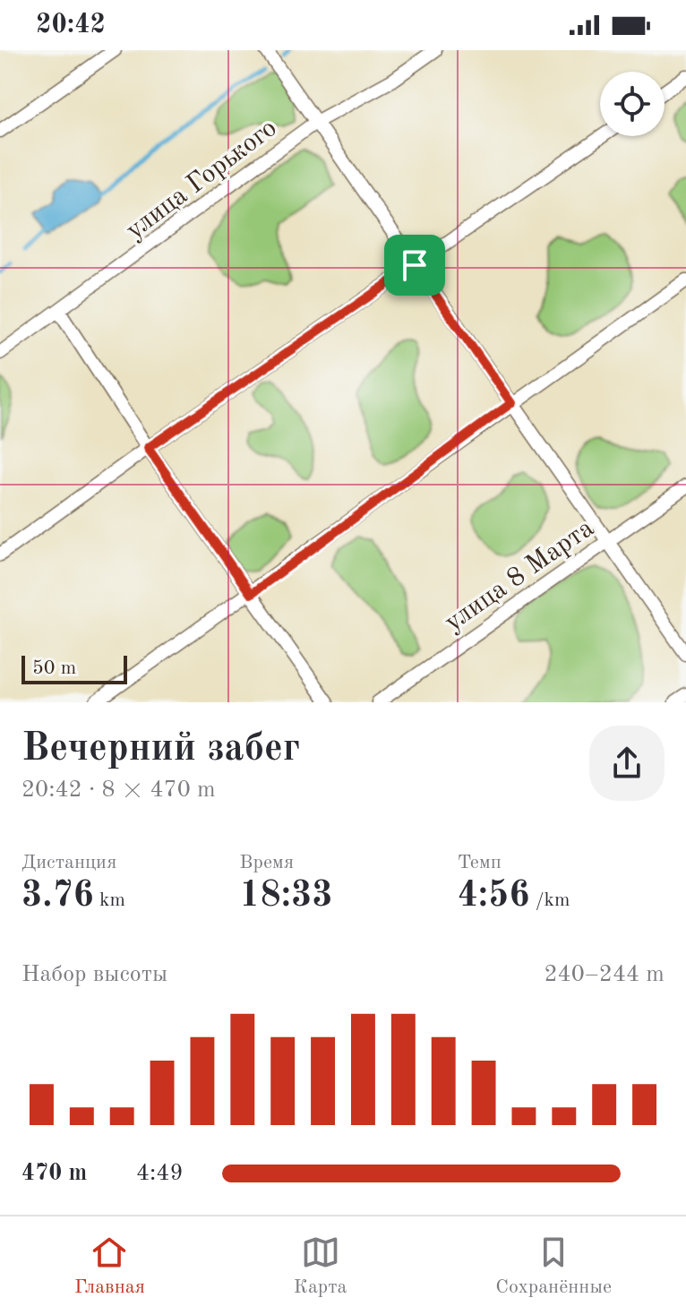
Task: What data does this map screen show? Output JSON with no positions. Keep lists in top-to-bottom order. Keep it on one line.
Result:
{"streets":{"street":["улица Горького","улица 8 Марта"]},"scale_bar":"50 m","page":{"status":"20:42","scale":"50 m","heading":["Вечерний забег","20:42 · 8 × 470 m"],"stats":[["Дистанция","3.76 km"],["Время","18:33"],["Темп","4:56 /km"]],"chart":["Набор высоты","240–244 m"],"list":[{"name":"470 m","note":"4:49"}],"tabs":["Главная","Карта","Сохранённые"]}}
